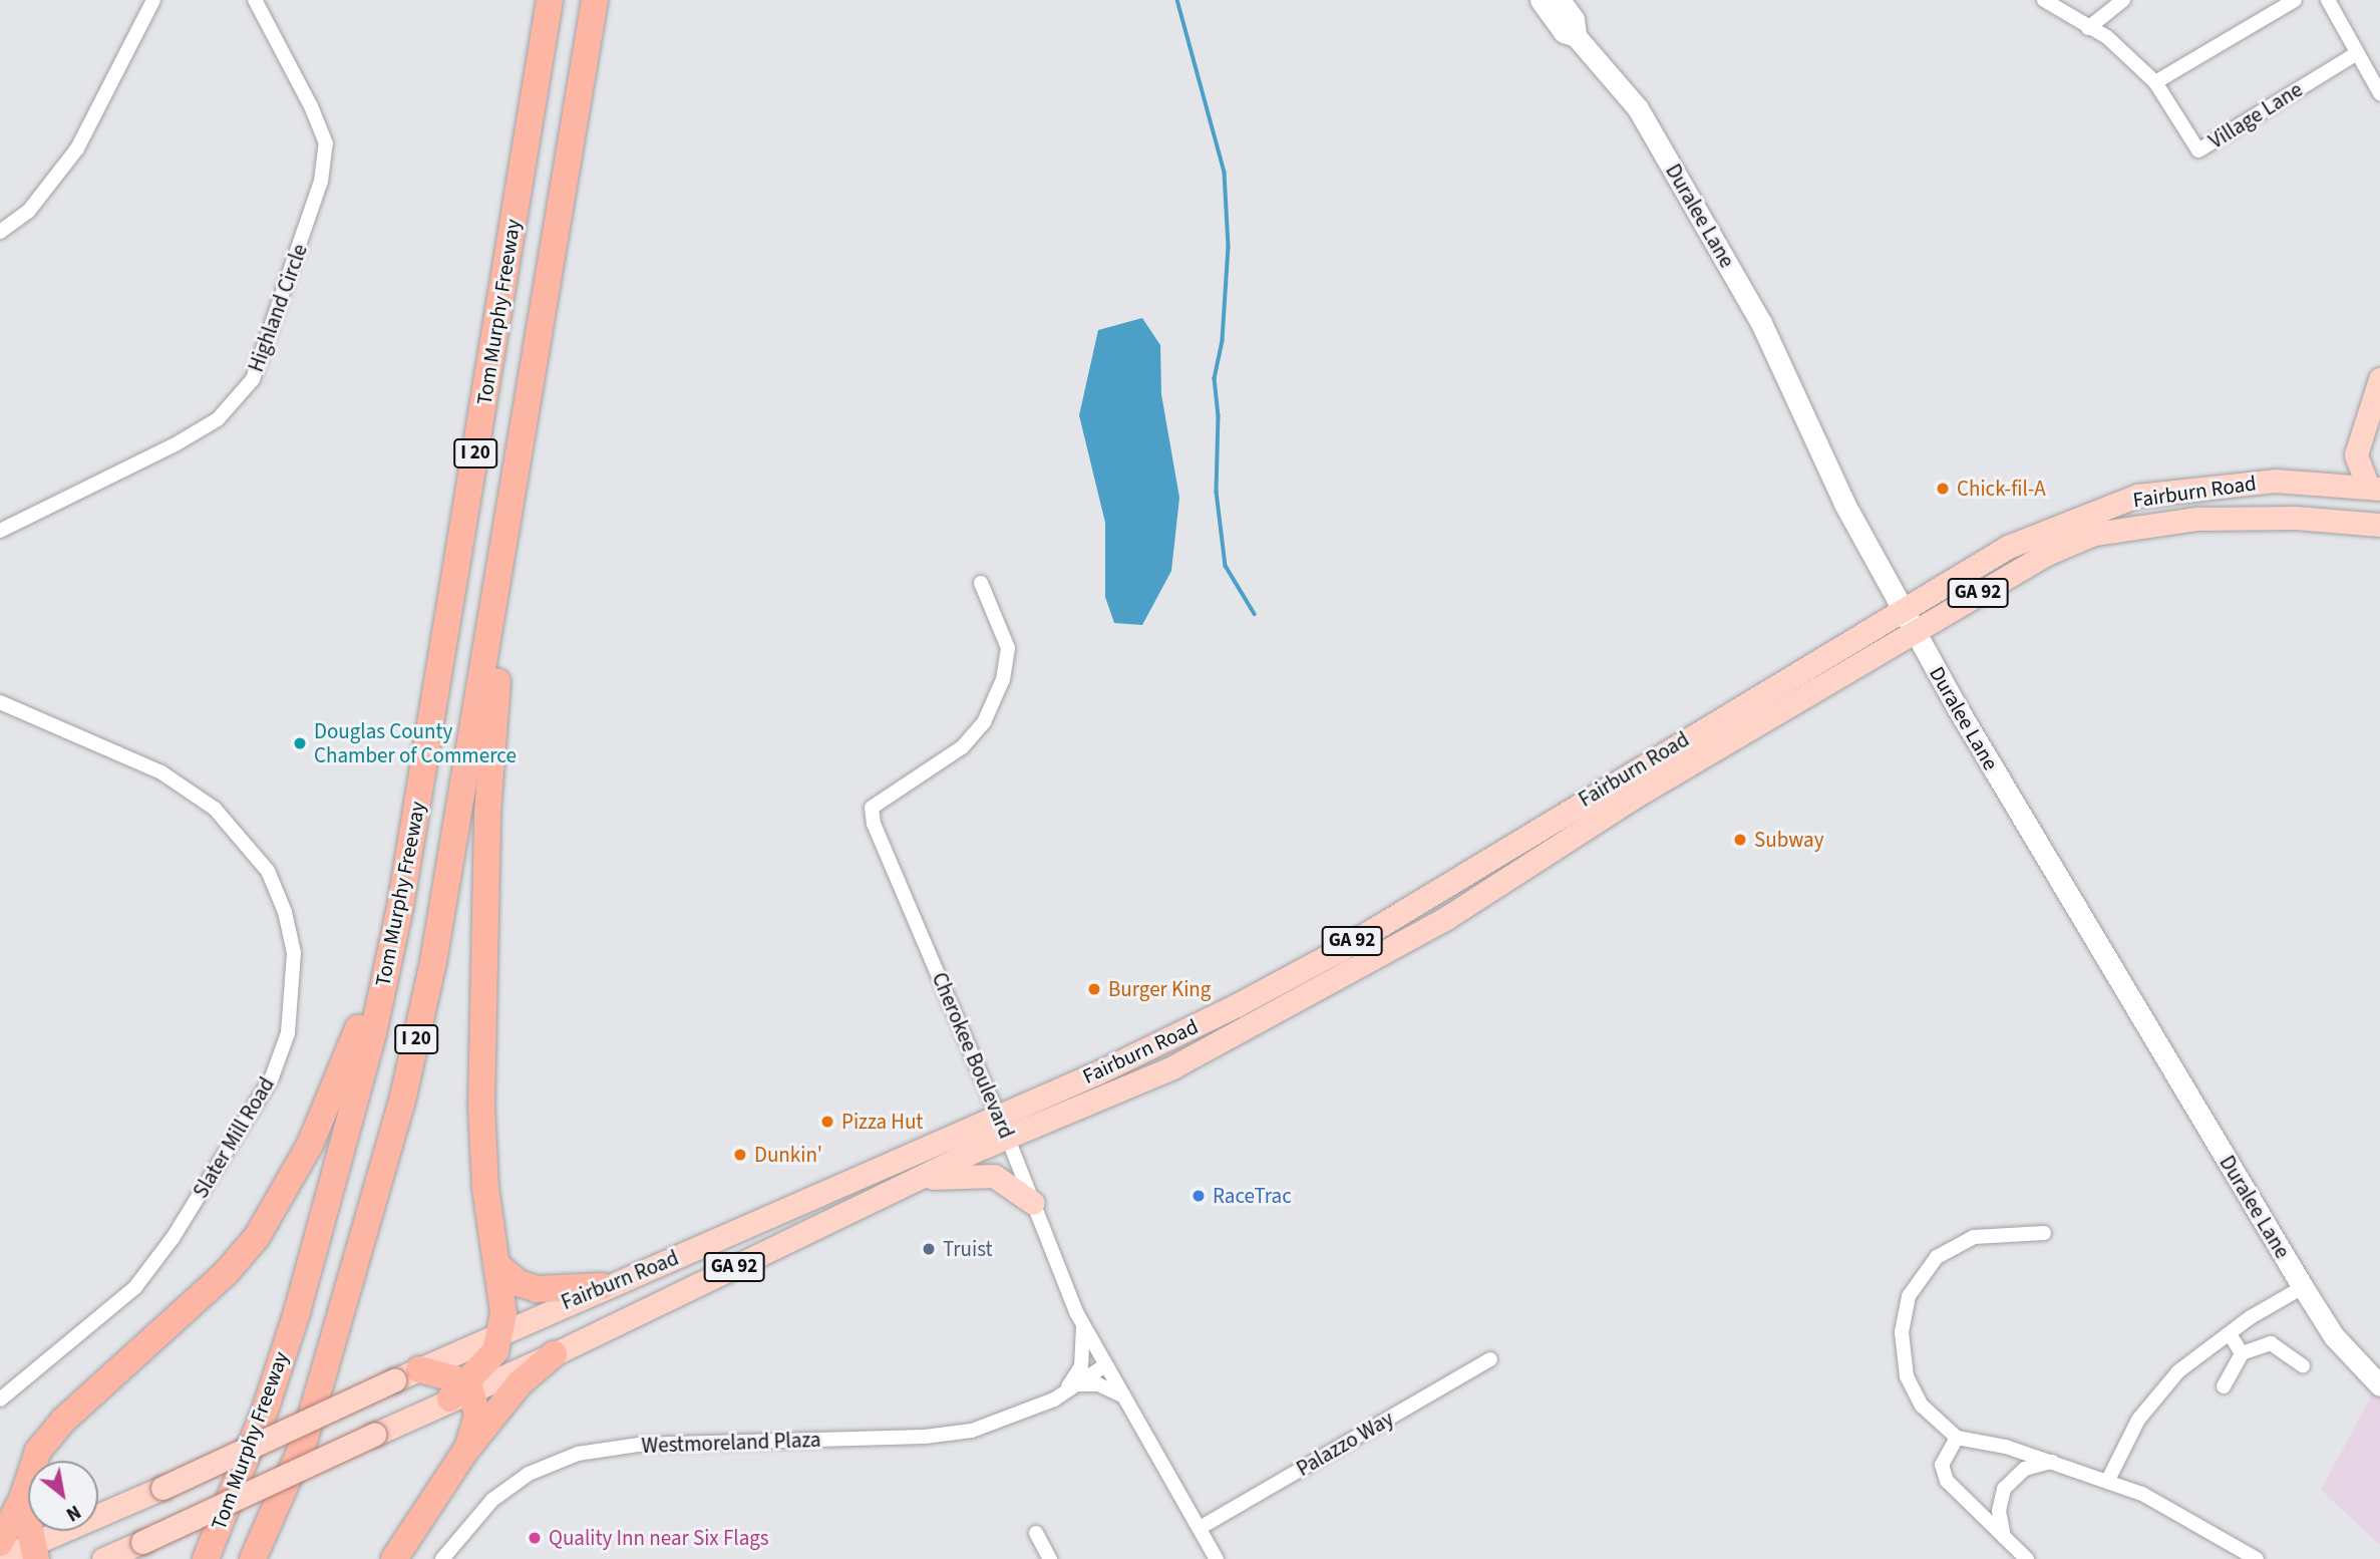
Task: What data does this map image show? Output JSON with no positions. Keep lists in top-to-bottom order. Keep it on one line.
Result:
{"streets":{"highway":["Tom Murphy Freeway","I 20"],"main road":["Fairburn Road","GA 92"],"street":["Village Lane","Duralee Lane","Highland Circle","Cherokee Boulevard","Slater Mill Road","Westmoreland Plaza","Palazzo Way"]},"crossings":[["Duralee Lane","Fairburn Road"],["Fairburn Road","Cherokee Boulevard"],["Cherokee Boulevard","Westmoreland Plaza"],["Cherokee Boulevard","Palazzo Way"]],"places":["Chick-fil-A","Douglas County Chamber of Commerce","Subway","Burger King","Pizza Hut","Dunkin'","RaceTrac","Truist","Quality Inn near Six Flags"],"north":"bottom right"}
